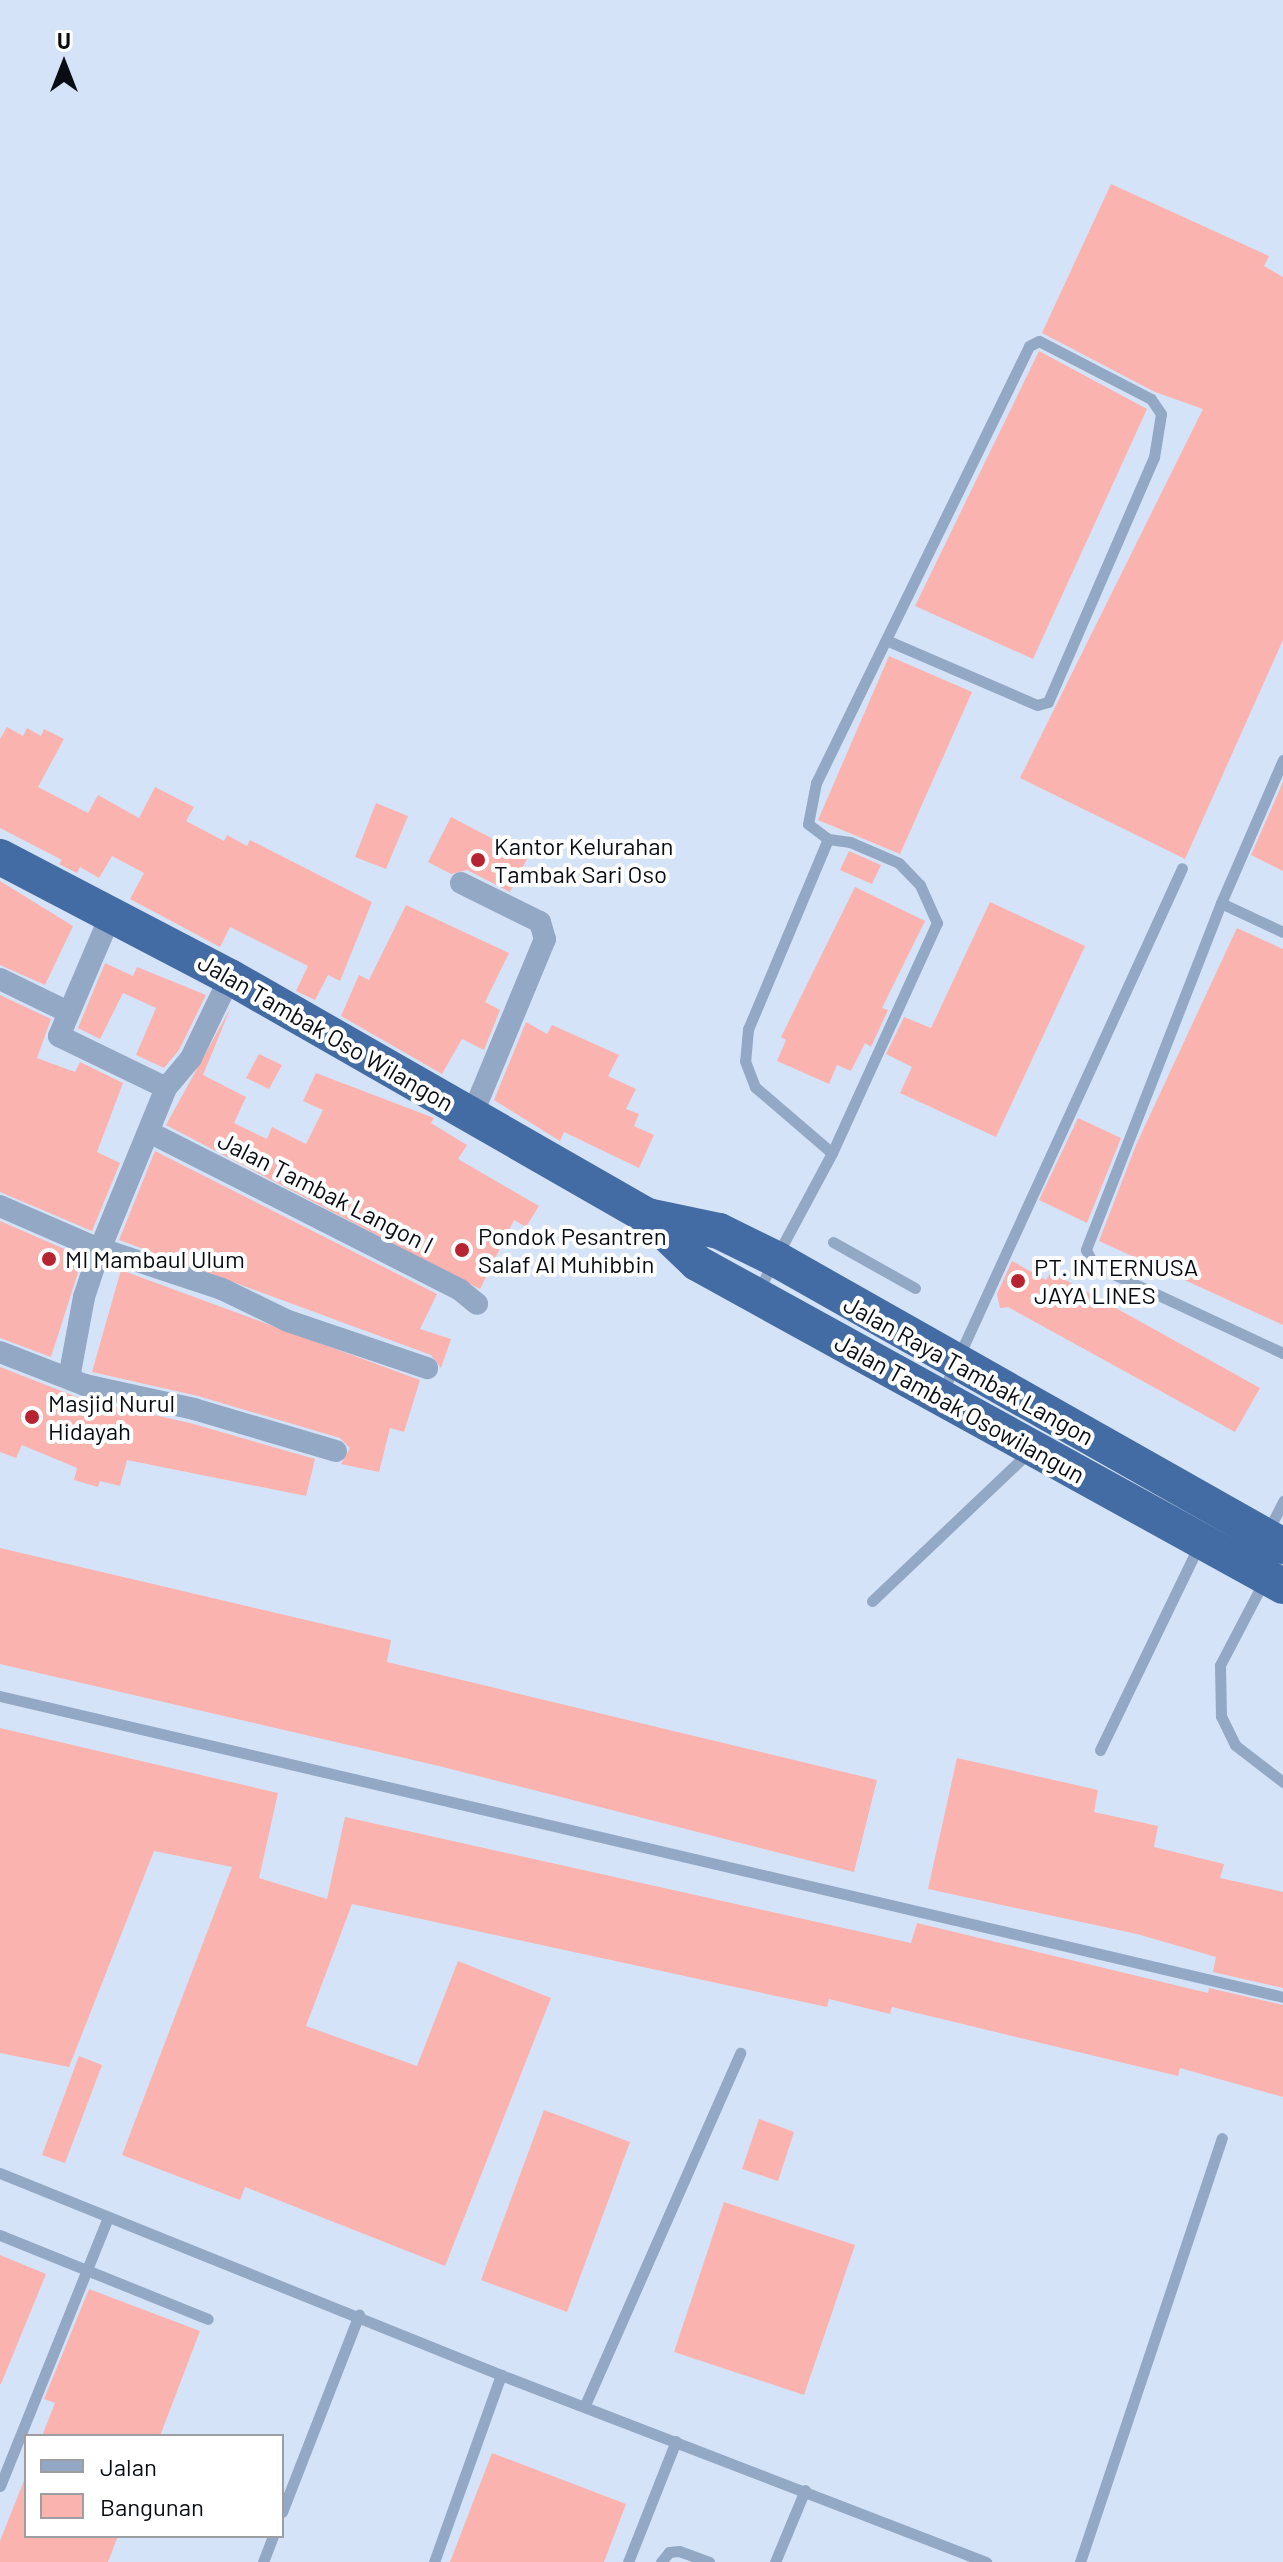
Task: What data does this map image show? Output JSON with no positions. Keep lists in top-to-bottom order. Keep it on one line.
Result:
{"streets":{"highway":["Jalan Tambak Oso Wilangon","Jalan Raya Tambak Langon","Jalan Tambak Osowilangun"],"street":["Jalan Tambak Langon I"]},"crossings":[["Jalan Tambak Oso Wilangon","Jalan Raya Tambak Langon"],["Jalan Tambak Oso Wilangon","Jalan Tambak Osowilangun"],["Jalan Raya Tambak Langon","Jalan Tambak Osowilangun"]],"places":["Kantor Kelurahan Tambak Sari Oso","Pondok Pesantren Salaf Al Muhibbin","MI Mambaul Ulum","PT. INTERNUSA JAYA LINES","Masjid Nurul Hidayah"],"legend":["Jalan","Bangunan"],"north":"top"}
